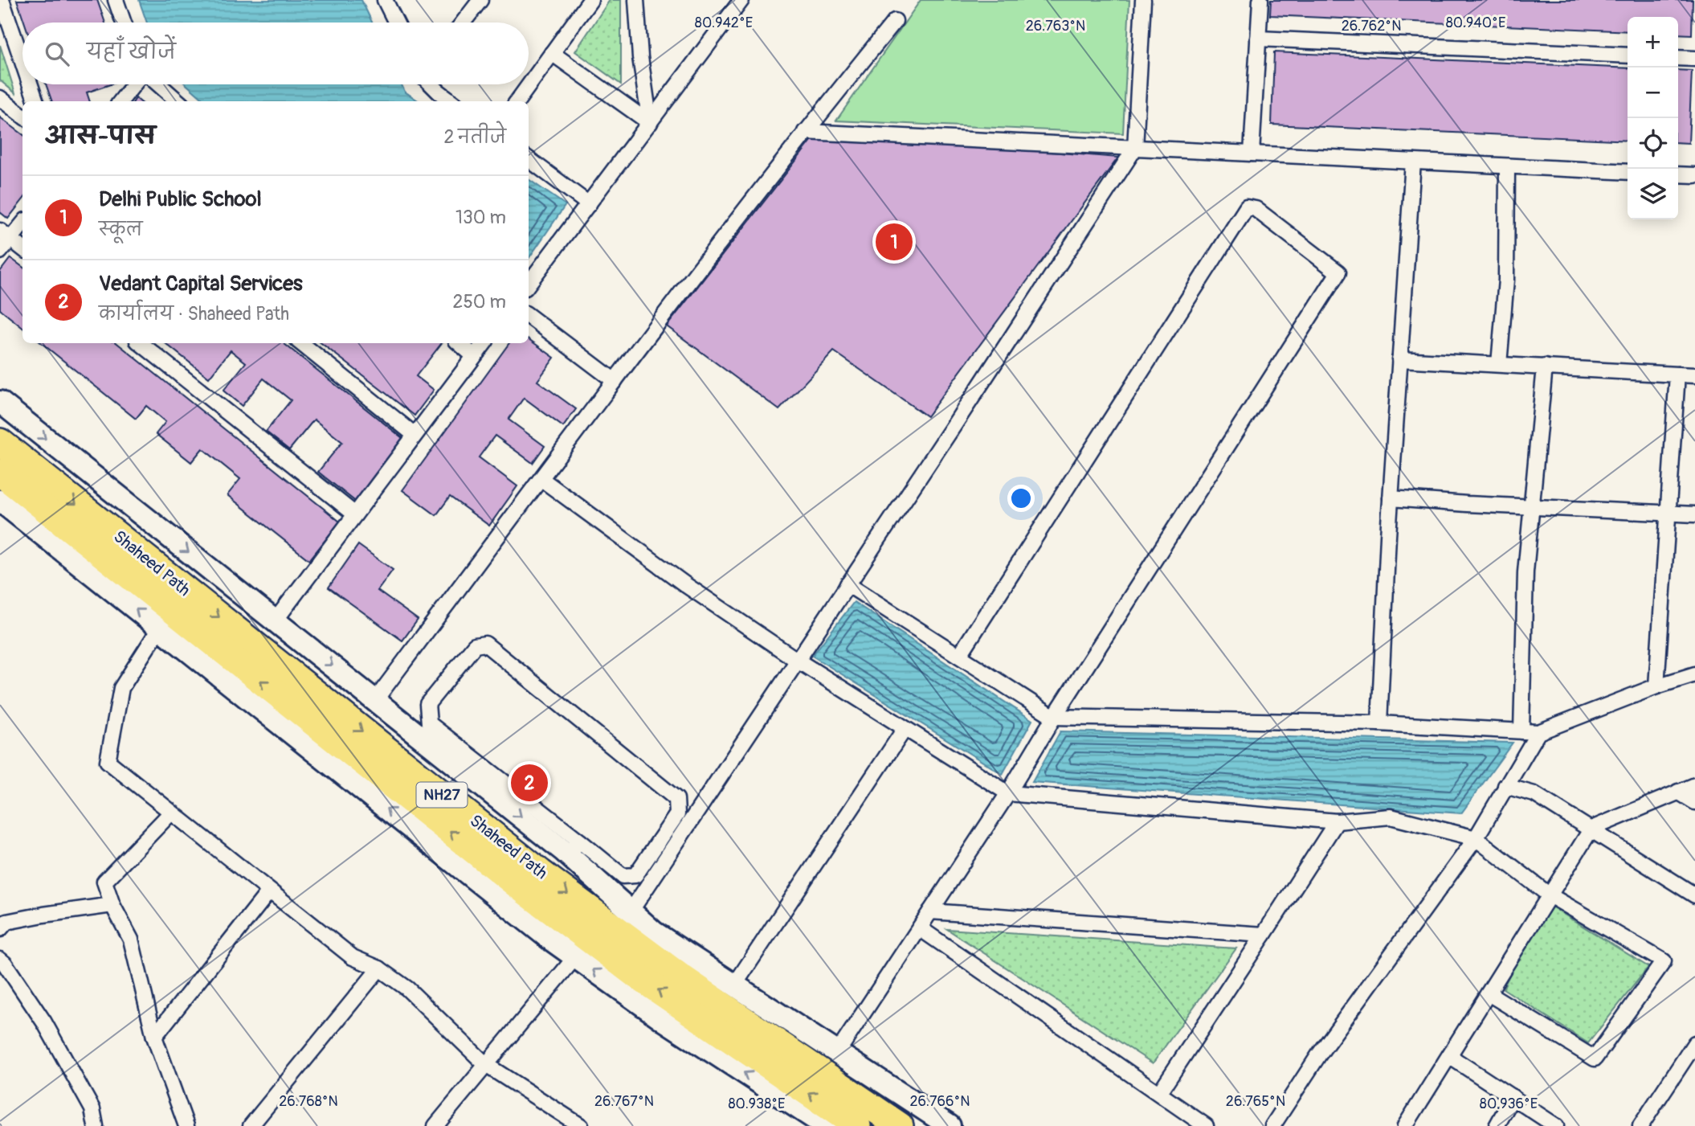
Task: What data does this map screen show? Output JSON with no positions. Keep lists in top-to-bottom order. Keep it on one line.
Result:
{"streets":{"highway":["Shaheed Path","NH27"]},"page":{"map_buttons":["+","−"],"search":"यहाँ खोजें","heading":["आस-पास","2 नतीजे"],"list":[{"mark":"1","name":"Delhi Public School","note":"स्कूल","value":"130 m"},{"mark":"2","name":"Vedant Capital Services","note":"कार्यालय · Shaheed Path","value":"250 m"}],"pins":["1","2"]},"coordinates":["80.942°E","80.940°E","26.763°N","26.762°N","26.768°N","26.767°N","26.766°N","26.765°N","80.938°E","80.936°E"]}
